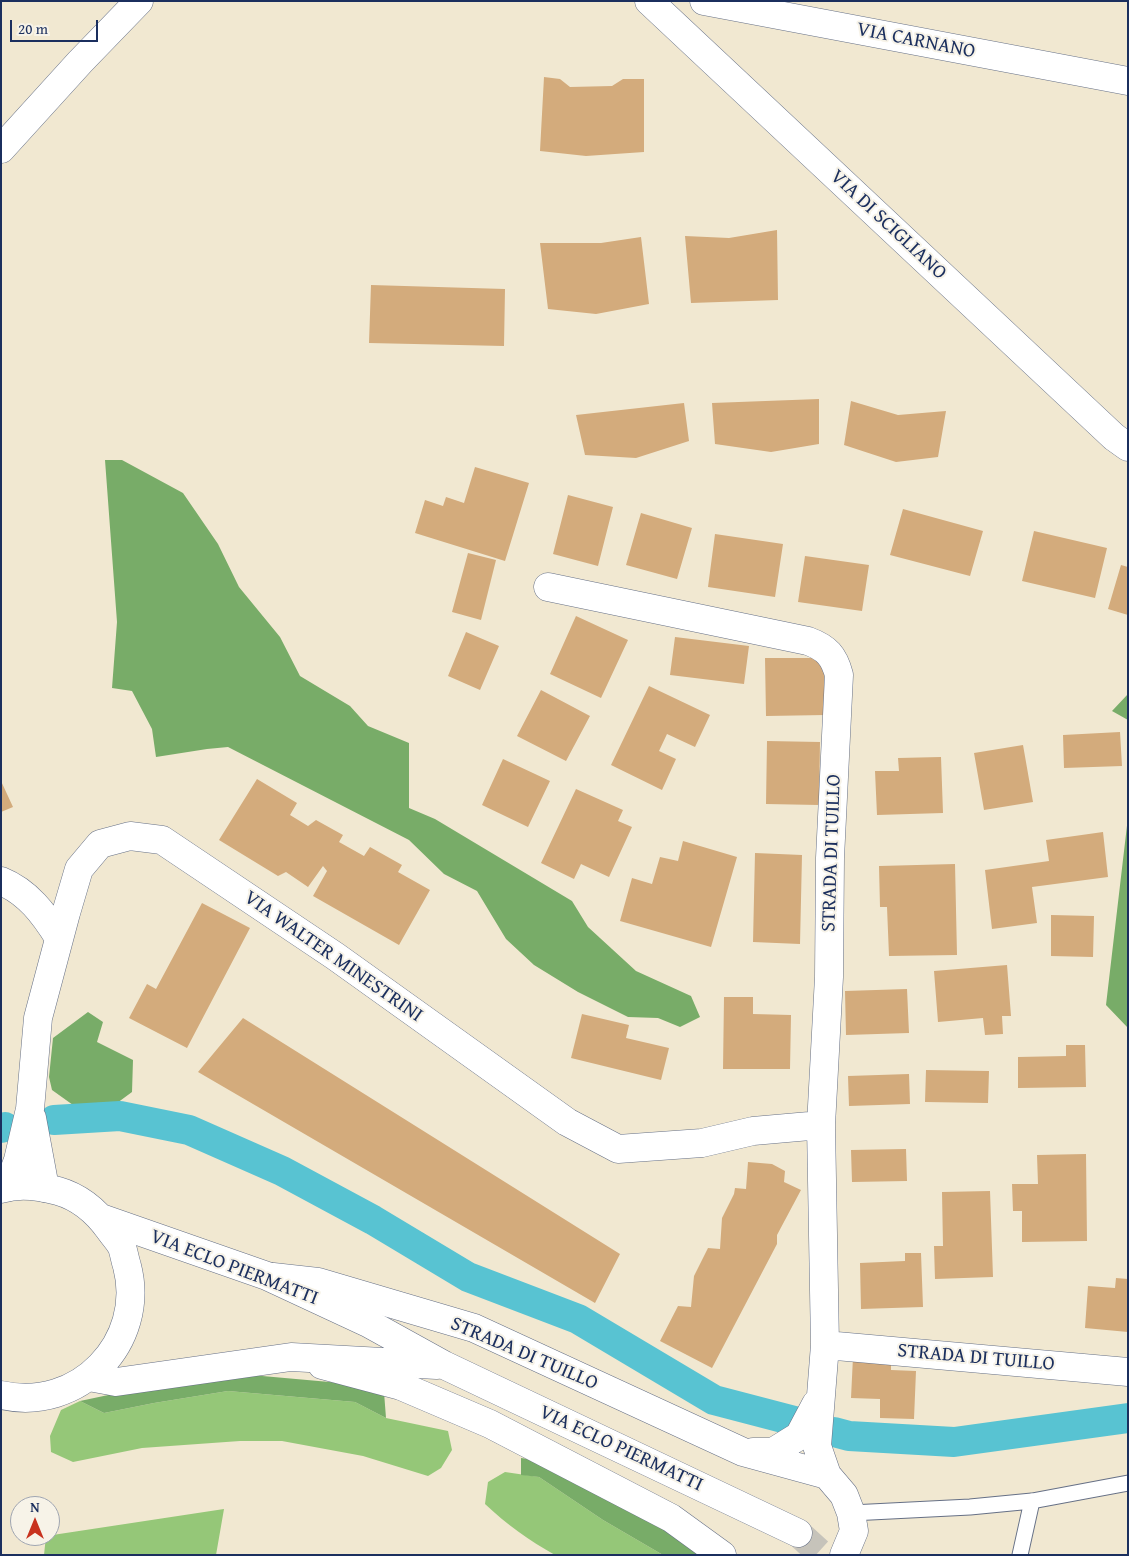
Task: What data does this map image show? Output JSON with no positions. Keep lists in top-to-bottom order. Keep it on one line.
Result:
{"streets":{"street":["VIA CARNANO","VIA DI SCIGLIANO","STRADA DI TUILLO","VIA WALTER MINESTRINI","VIA ECLO PIERMATTI"]},"crossings":[["STRADA DI TUILLO","VIA WALTER MINESTRINI"],["STRADA DI TUILLO","VIA ECLO PIERMATTI"],["VIA WALTER MINESTRINI","VIA ECLO PIERMATTI"]],"scale_bar":"20 m","north":"top"}
